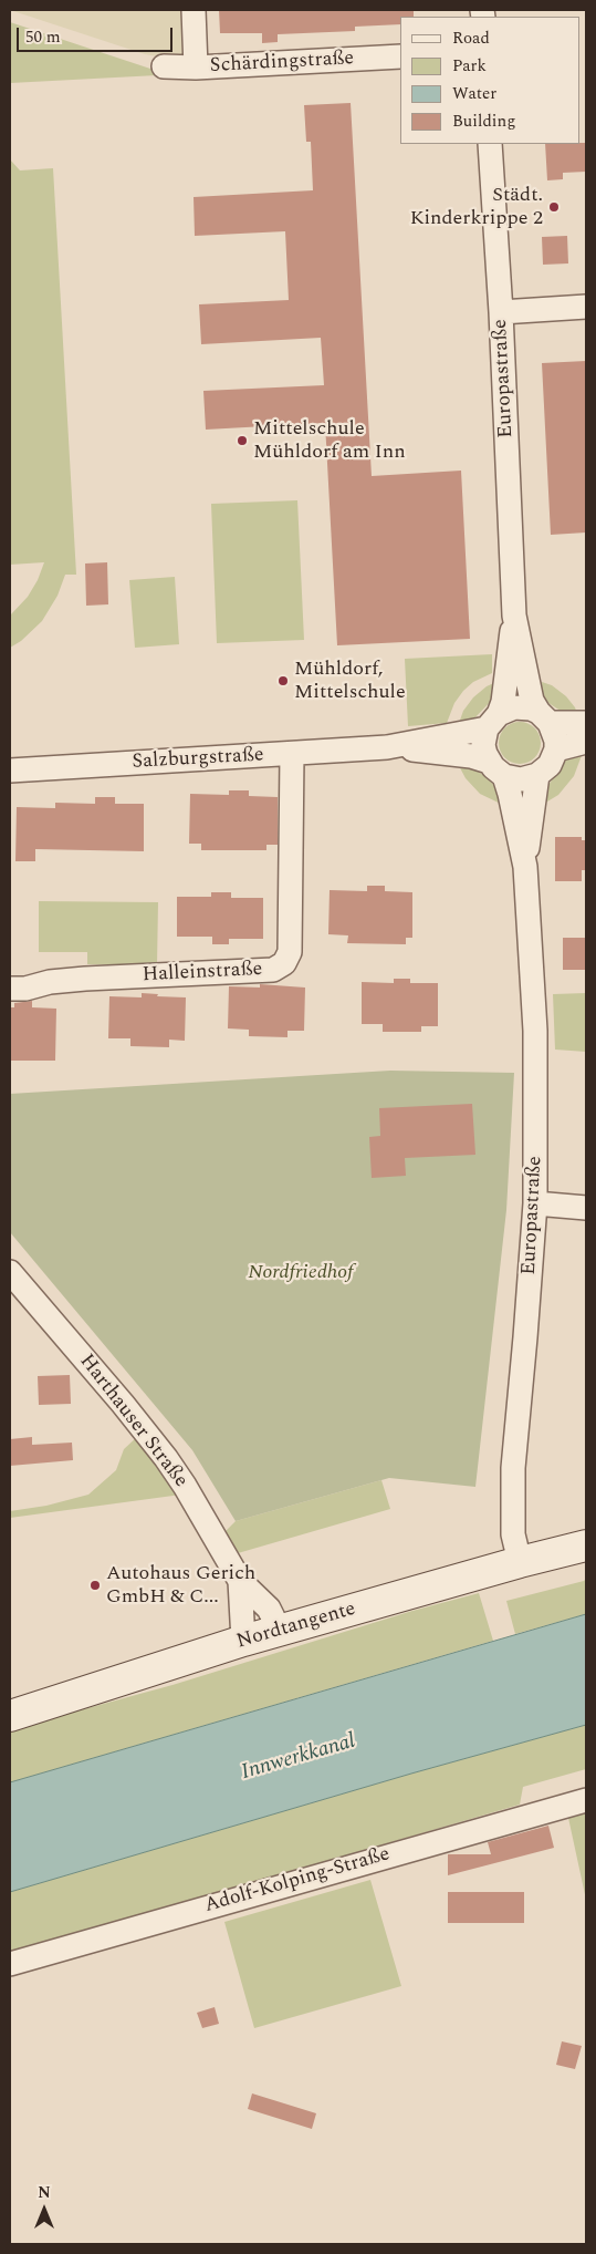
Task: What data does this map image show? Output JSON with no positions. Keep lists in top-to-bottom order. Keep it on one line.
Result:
{"streets":{"main road":["Nordtangente"],"street":["Schärdingstraße","Europastraße","Salzburgstraße","Halleinstraße","Harthauser Straße","Adolf-Kolping-Straße"]},"crossings":[["Europastraße","Salzburgstraße"],["Europastraße","Nordtangente"],["Salzburgstraße","Halleinstraße"],["Harthauser Straße","Nordtangente"]],"water":["Innwerkkanal"],"parks":["Nordfriedhof"],"places":["Städt. Kinderkrippe 2","Mittelschule Mühldorf am Inn","Mühldorf, Mittelschule","Autohaus Gerich GmbH & C..."],"legend":["Road","Park","Water","Building"],"scale_bar":"50 m","north":"top"}
